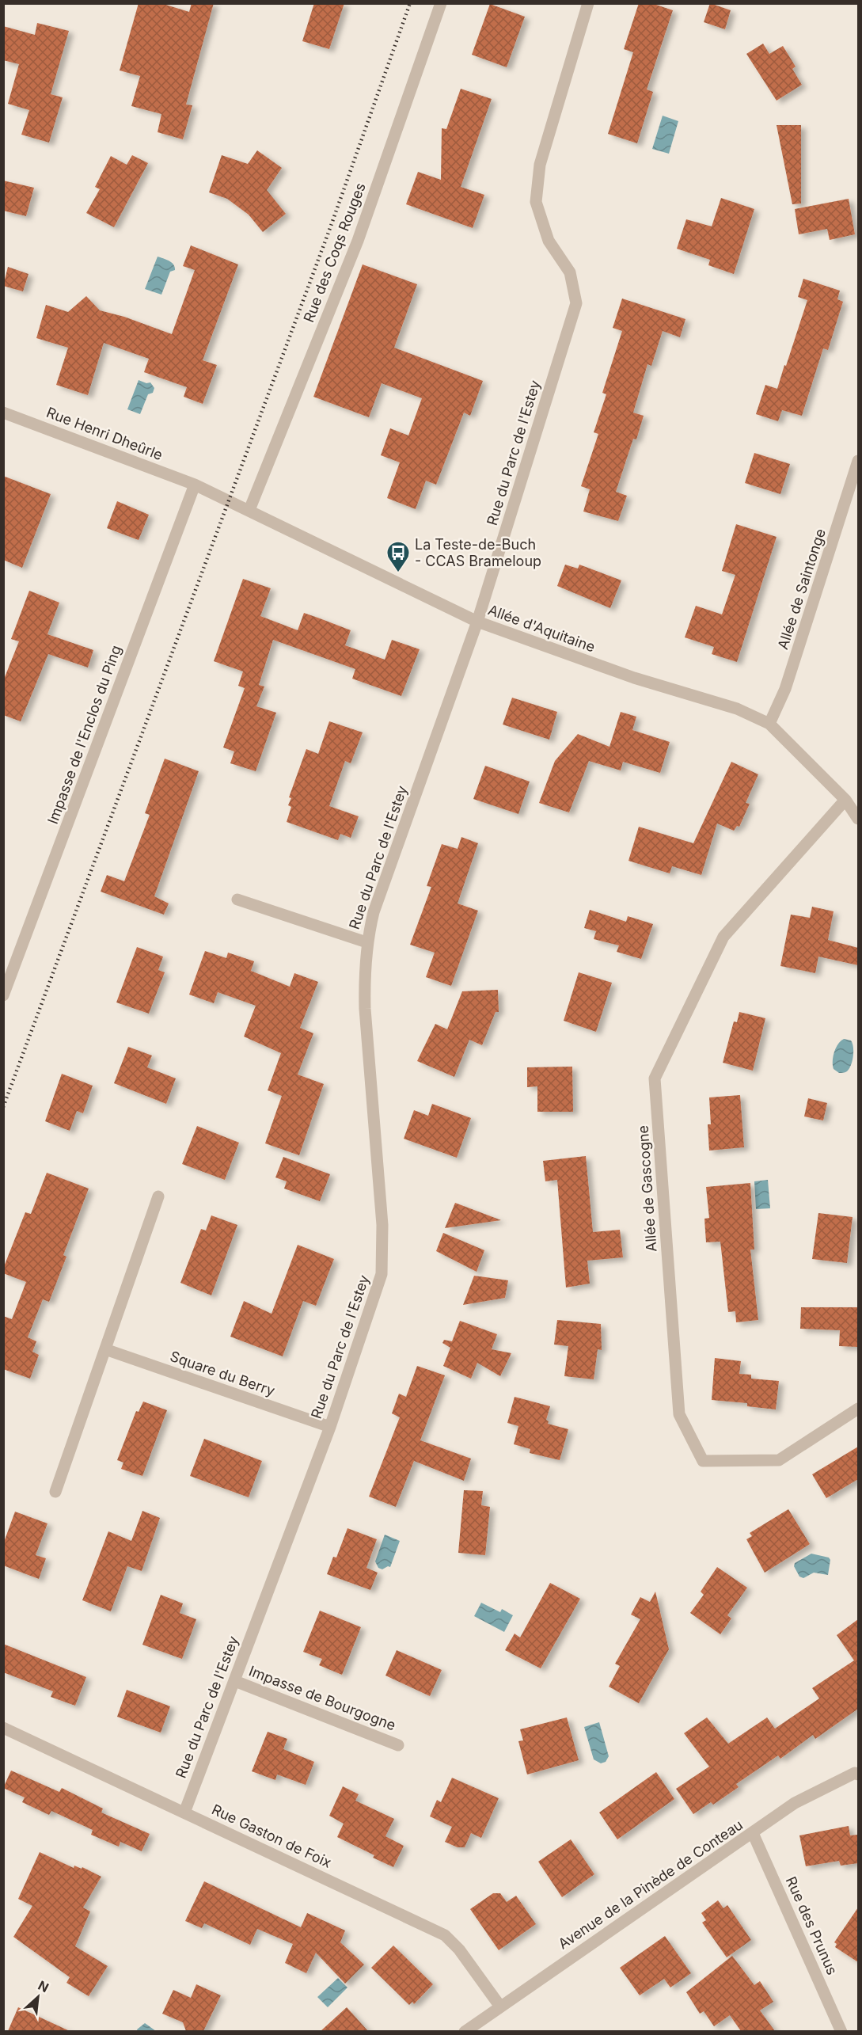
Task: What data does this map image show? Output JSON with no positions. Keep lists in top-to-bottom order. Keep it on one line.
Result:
{"streets":{"street":["Rue des Coqs Rouges","Rue Henri Dheûrle","Rue du Parc de l'Estey","Allée de Saintonge","Allée d'Aquitaine","Impasse de l'Enclos du Ping","Allée de Gascogne","Square du Berry","Impasse de Bourgogne","Rue Gaston de Foix","Avenue de la Pinède de Conteau","Rue des Prunus"]},"crossings":[["Rue des Coqs Rouges","Allée d'Aquitaine"],["Rue Henri Dheûrle","Allée d'Aquitaine"],["Rue Henri Dheûrle","Impasse de l'Enclos du Ping"],["Rue du Parc de l'Estey","Allée d'Aquitaine"],["Rue du Parc de l'Estey","Square du Berry"],["Rue du Parc de l'Estey","Impasse de Bourgogne"],["Rue du Parc de l'Estey","Rue Gaston de Foix"],["Allée de Saintonge","Allée d'Aquitaine"],["Allée d'Aquitaine","Impasse de l'Enclos du Ping"],["Allée d'Aquitaine","Allée de Gascogne"],["Rue Gaston de Foix","Avenue de la Pinède de Conteau"],["Avenue de la Pinède de Conteau","Rue des Prunus"]],"places":{"bus stop":["La Teste-de-Buch - CCAS Brameloup"]},"north":"top right"}
